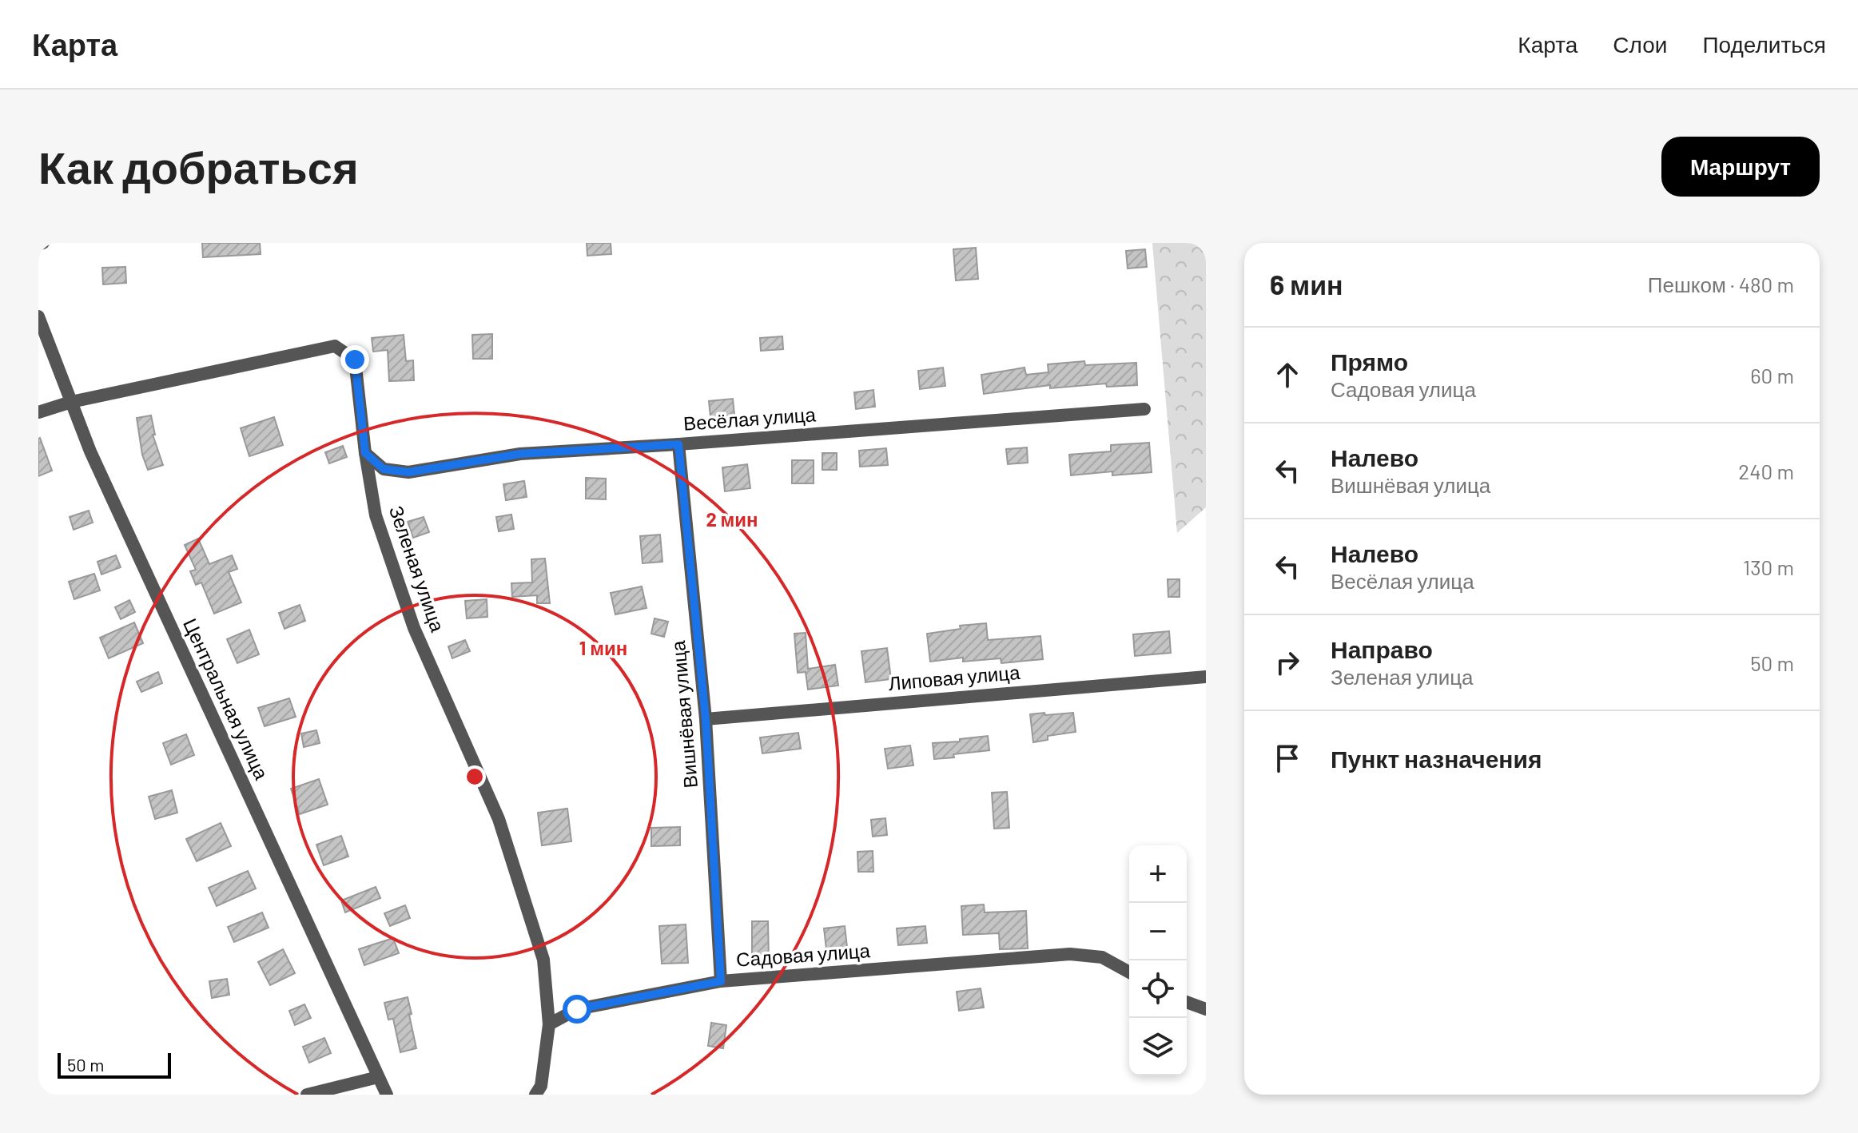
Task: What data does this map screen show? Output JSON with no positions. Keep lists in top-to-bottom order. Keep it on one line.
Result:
{"streets":{"street":["Весёлая улица","Зеленая улица","Липовая улица","Центральная улица","Вишнёвая улица","Садовая улица"]},"crossings":[["Весёлая улица","Зеленая улица"],["Весёлая улица","Вишнёвая улица"],["Зеленая улица","Центральная улица"],["Зеленая улица","Садовая улица"],["Липовая улица","Вишнёвая улица"],["Вишнёвая улица","Садовая улица"]],"scale_bar":"50 m","page":{"header":"Карта","nav":["Карта","Слои","Поделиться"],"buttons":"Маршрут","title":"Как добраться","heading":["6 мин","Пешком · 480 m"],"list":[["Прямо","Садовая улица","60 m"],["Налево","Вишнёвая улица","240 m"],["Налево","Весёлая улица","130 m"],["Направо","Зеленая улица","50 m"],"Пункт назначения"],"map_buttons":["+","−"],"scale":"50 m"},"rings":["2 мин","1 мин"]}
